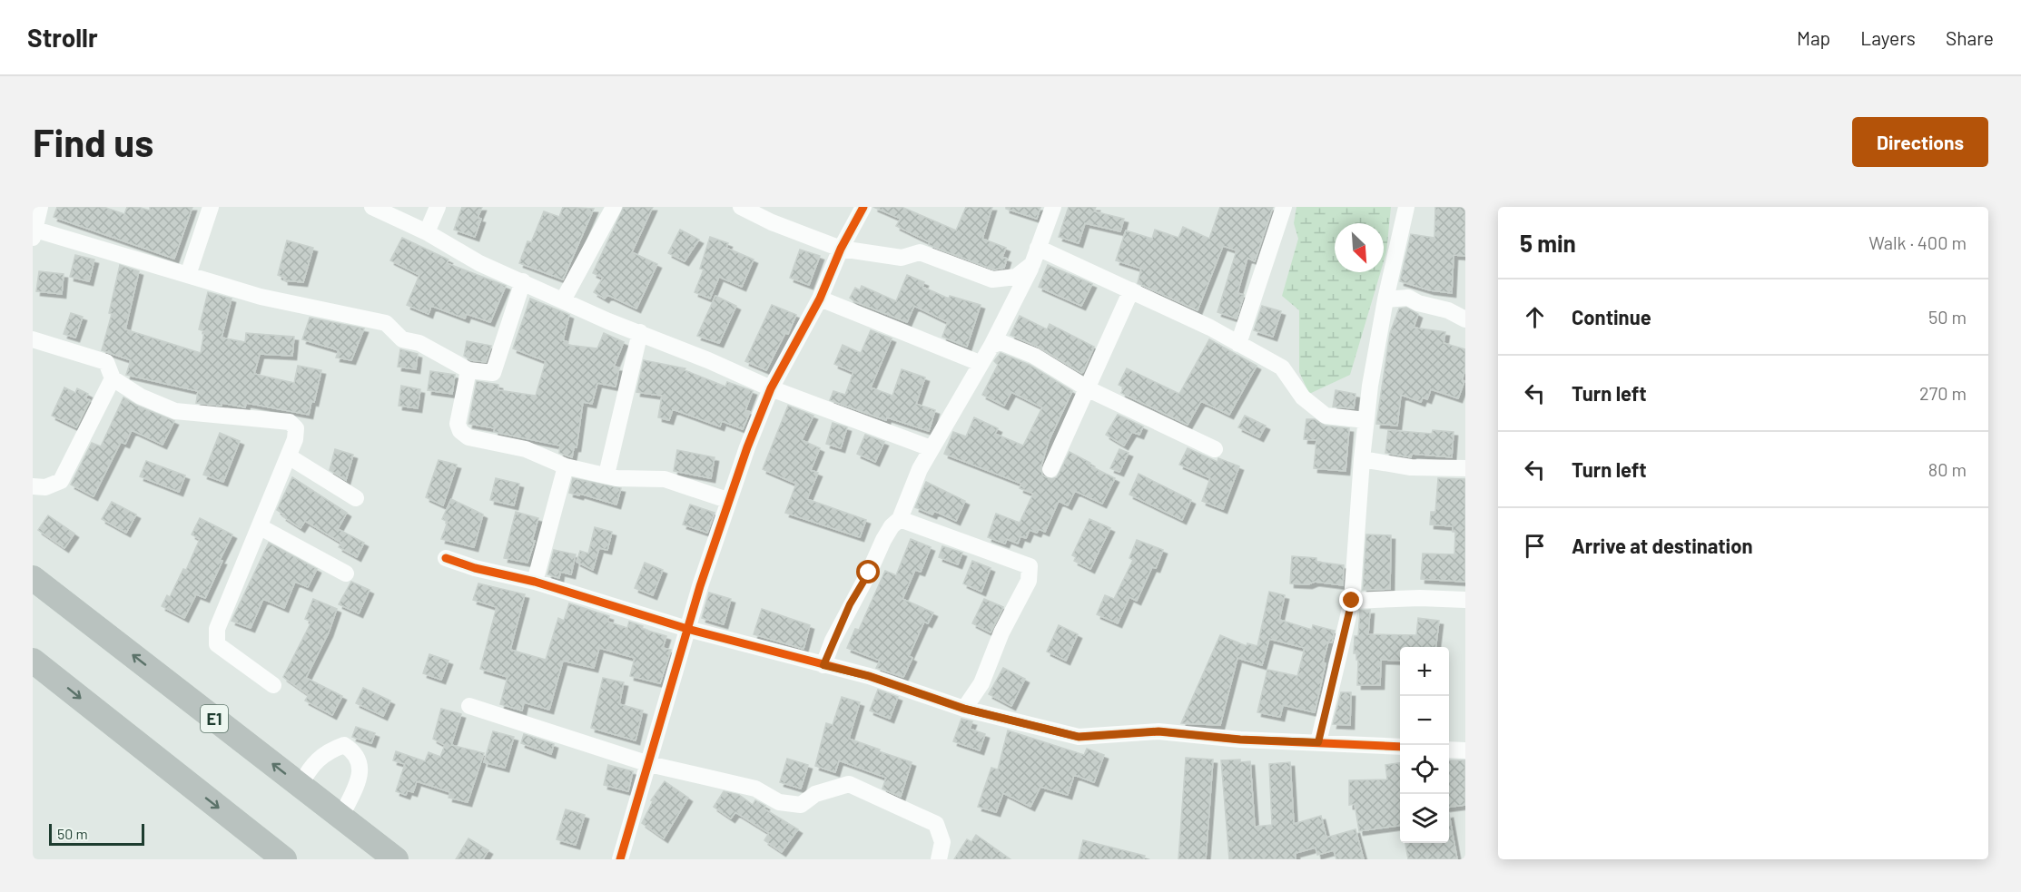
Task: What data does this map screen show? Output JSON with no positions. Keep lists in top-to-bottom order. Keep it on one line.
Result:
{"streets":{"highway":["E1"]},"scale_bar":"50 m","north":"bottom right","page":{"header":"Strollr","nav":["Map","Layers","Share"],"buttons":"Directions","title":"Find us","heading":["5 min","Walk · 400 m"],"list":[["Continue","50 m"],["Turn left","270 m"],["Turn left","80 m"],"Arrive at destination"],"map_buttons":["+","−"],"scale":"50 m"}}
